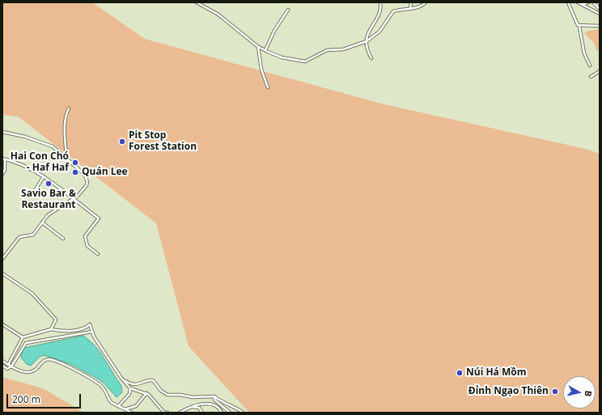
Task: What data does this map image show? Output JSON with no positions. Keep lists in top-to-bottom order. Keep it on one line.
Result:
{"places":["Pit Stop Forest Station","Hai Con Chó - Haf Haf","Quán Lee","Savio Bar & Restaurant","Núi Há Mồm","Đỉnh Ngạo Thiên"],"scale_bar":"200 m","north":"right"}
